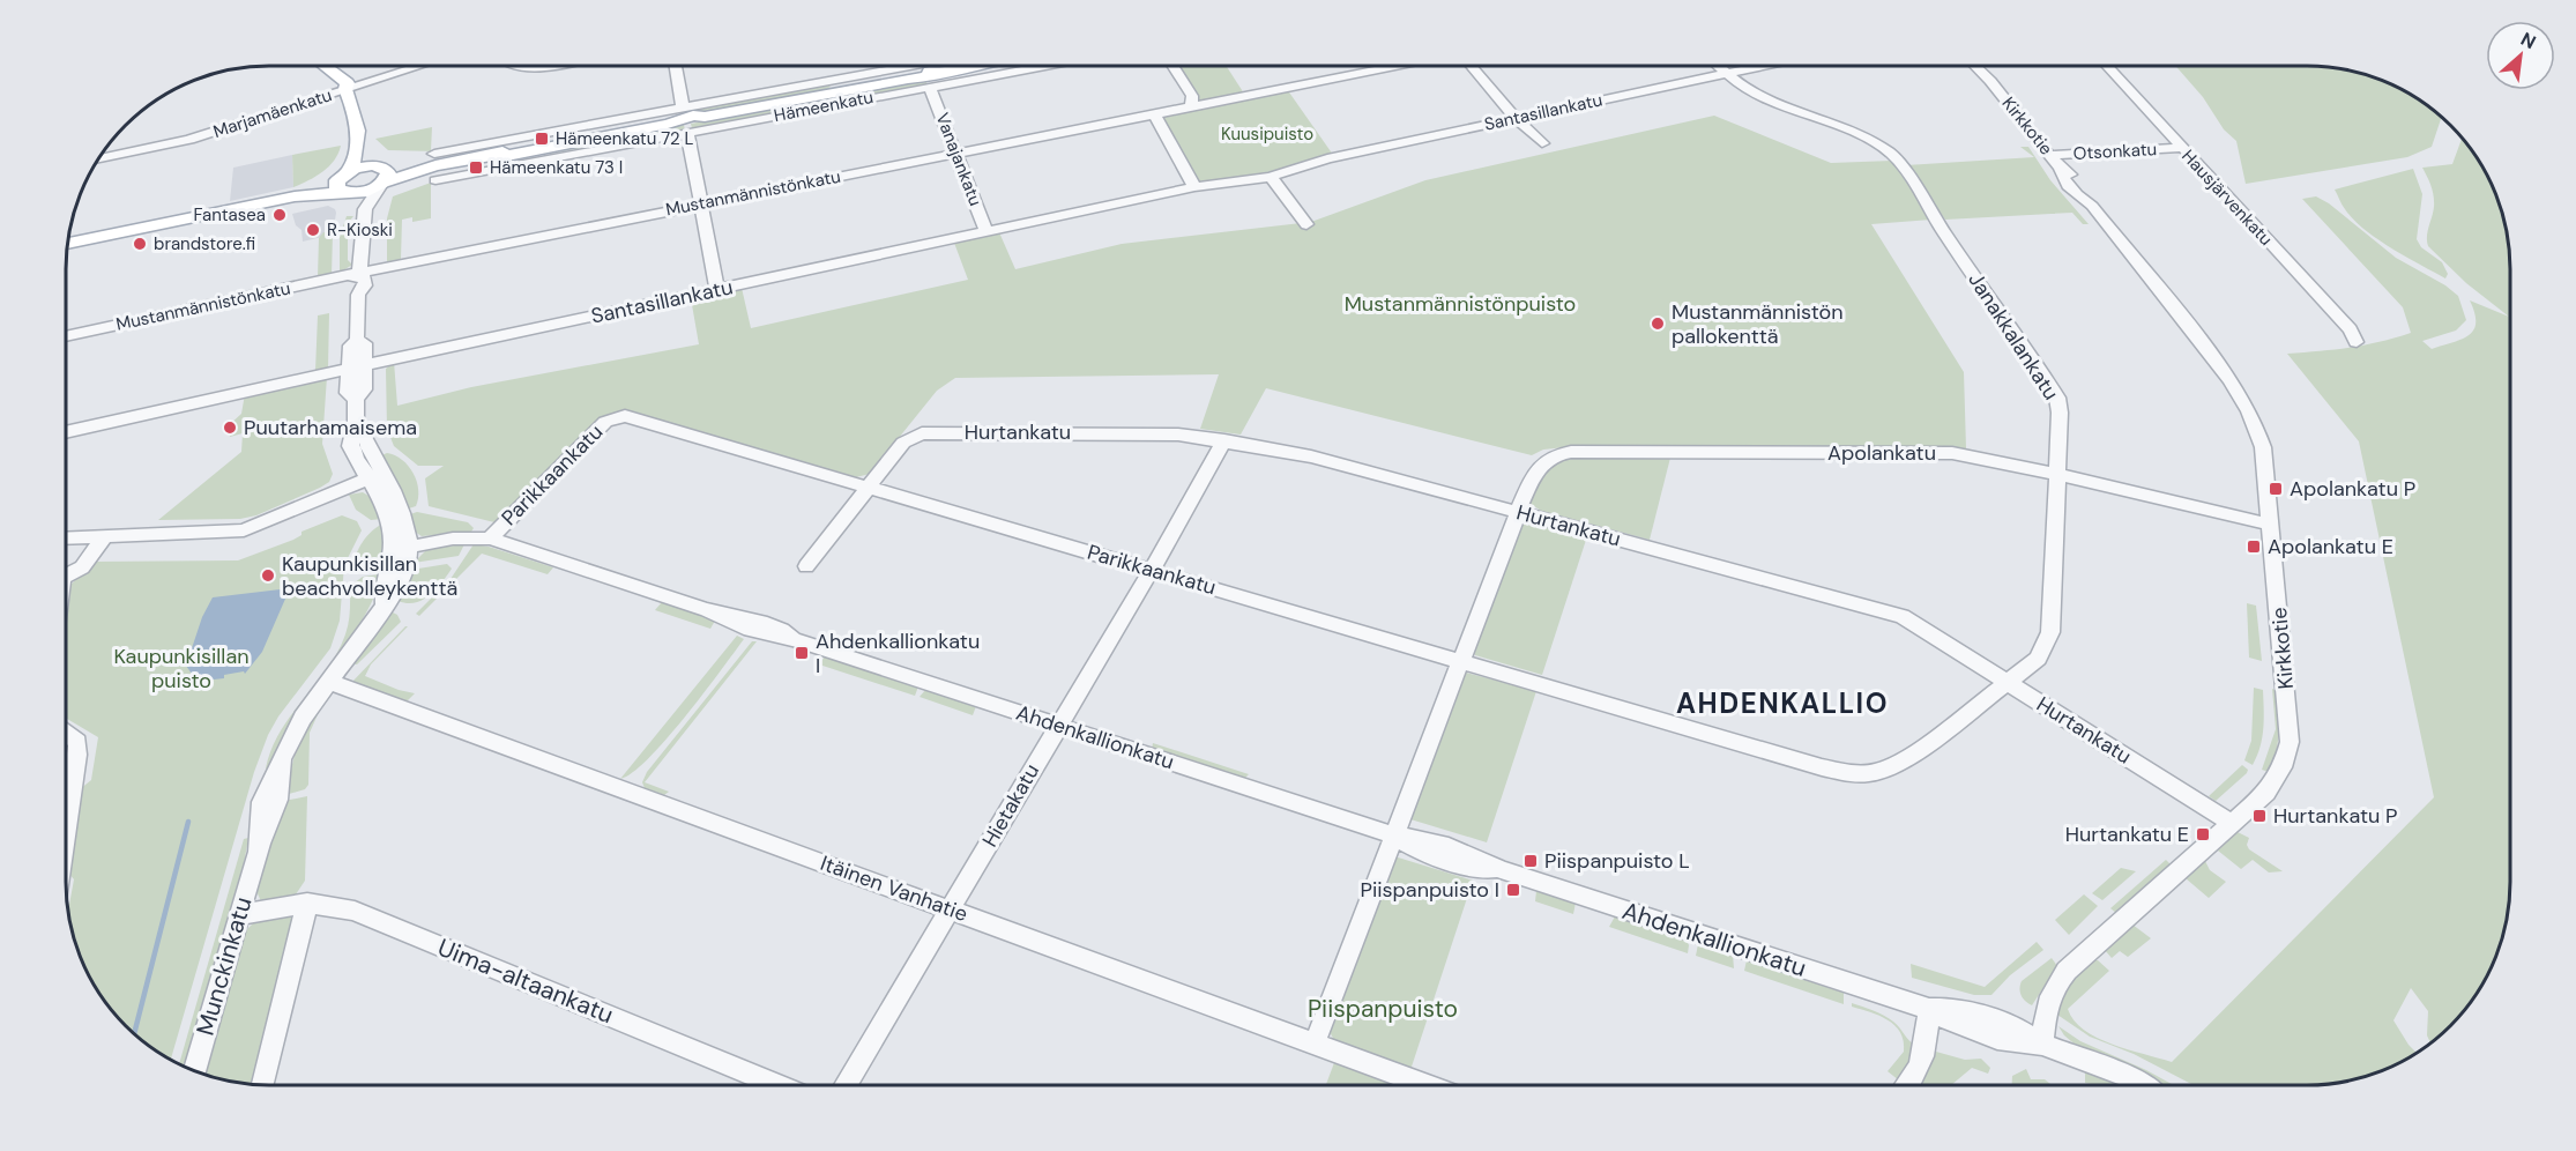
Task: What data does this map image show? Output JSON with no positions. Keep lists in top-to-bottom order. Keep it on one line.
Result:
{"streets":{"main road":["Hämeenkatu"],"street":["Santasillankatu","Marjamäenkatu","Kirkkotie","Otsonkatu","Vanajankatu","Mustanmännistönkatu","Hausjärvenkatu","Janakkalankatu","Hurtankatu","Apolankatu","Parikkaankatu","Ahdenkallionkatu","Hietakatu","Itäinen Vanhatie","Munckinkatu","Uima-altaankatu"]},"crossings":[["Hämeenkatu","Vanajankatu"],["Hämeenkatu","Munckinkatu"],["Santasillankatu","Vanajankatu"],["Santasillankatu","Janakkalankatu"],["Santasillankatu","Munckinkatu"],["Kirkkotie","Otsonkatu"],["Kirkkotie","Hurtankatu"],["Kirkkotie","Apolankatu"],["Kirkkotie","Ahdenkallionkatu"],["Otsonkatu","Hausjärvenkatu"],["Vanajankatu","Mustanmännistönkatu"],["Mustanmännistönkatu","Munckinkatu"],["Janakkalankatu","Hurtankatu"],["Janakkalankatu","Apolankatu"],["Janakkalankatu","Parikkaankatu"],["Hurtankatu","Apolankatu"],["Hurtankatu","Parikkaankatu"],["Hurtankatu","Hietakatu"],["Parikkaankatu","Ahdenkallionkatu"],["Parikkaankatu","Hietakatu"],["Ahdenkallionkatu","Hietakatu"],["Ahdenkallionkatu","Munckinkatu"],["Hietakatu","Itäinen Vanhatie"],["Itäinen Vanhatie","Munckinkatu"],["Munckinkatu","Uima-altaankatu"]],"districts":["AHDENKALLIO"],"parks":["Kuusipuisto","Mustanmännistönpuisto","Kaupunkisillan puisto","Piispanpuisto"],"places":{"transit":["Hämeenkatu 72 L","Hämeenkatu 73 I","Apolankatu P","Apolankatu E","Ahdenkallionkatu I","Hurtankatu P","Hurtankatu E","Piispanpuisto L","Piispanpuisto I"],"other":["Fantasea","R-Kioski","brandstore.fi","Mustanmännistön pallokenttä","Puutarhamaisema","Kaupunkisillan beachvolleykenttä"]},"north":"top right"}
